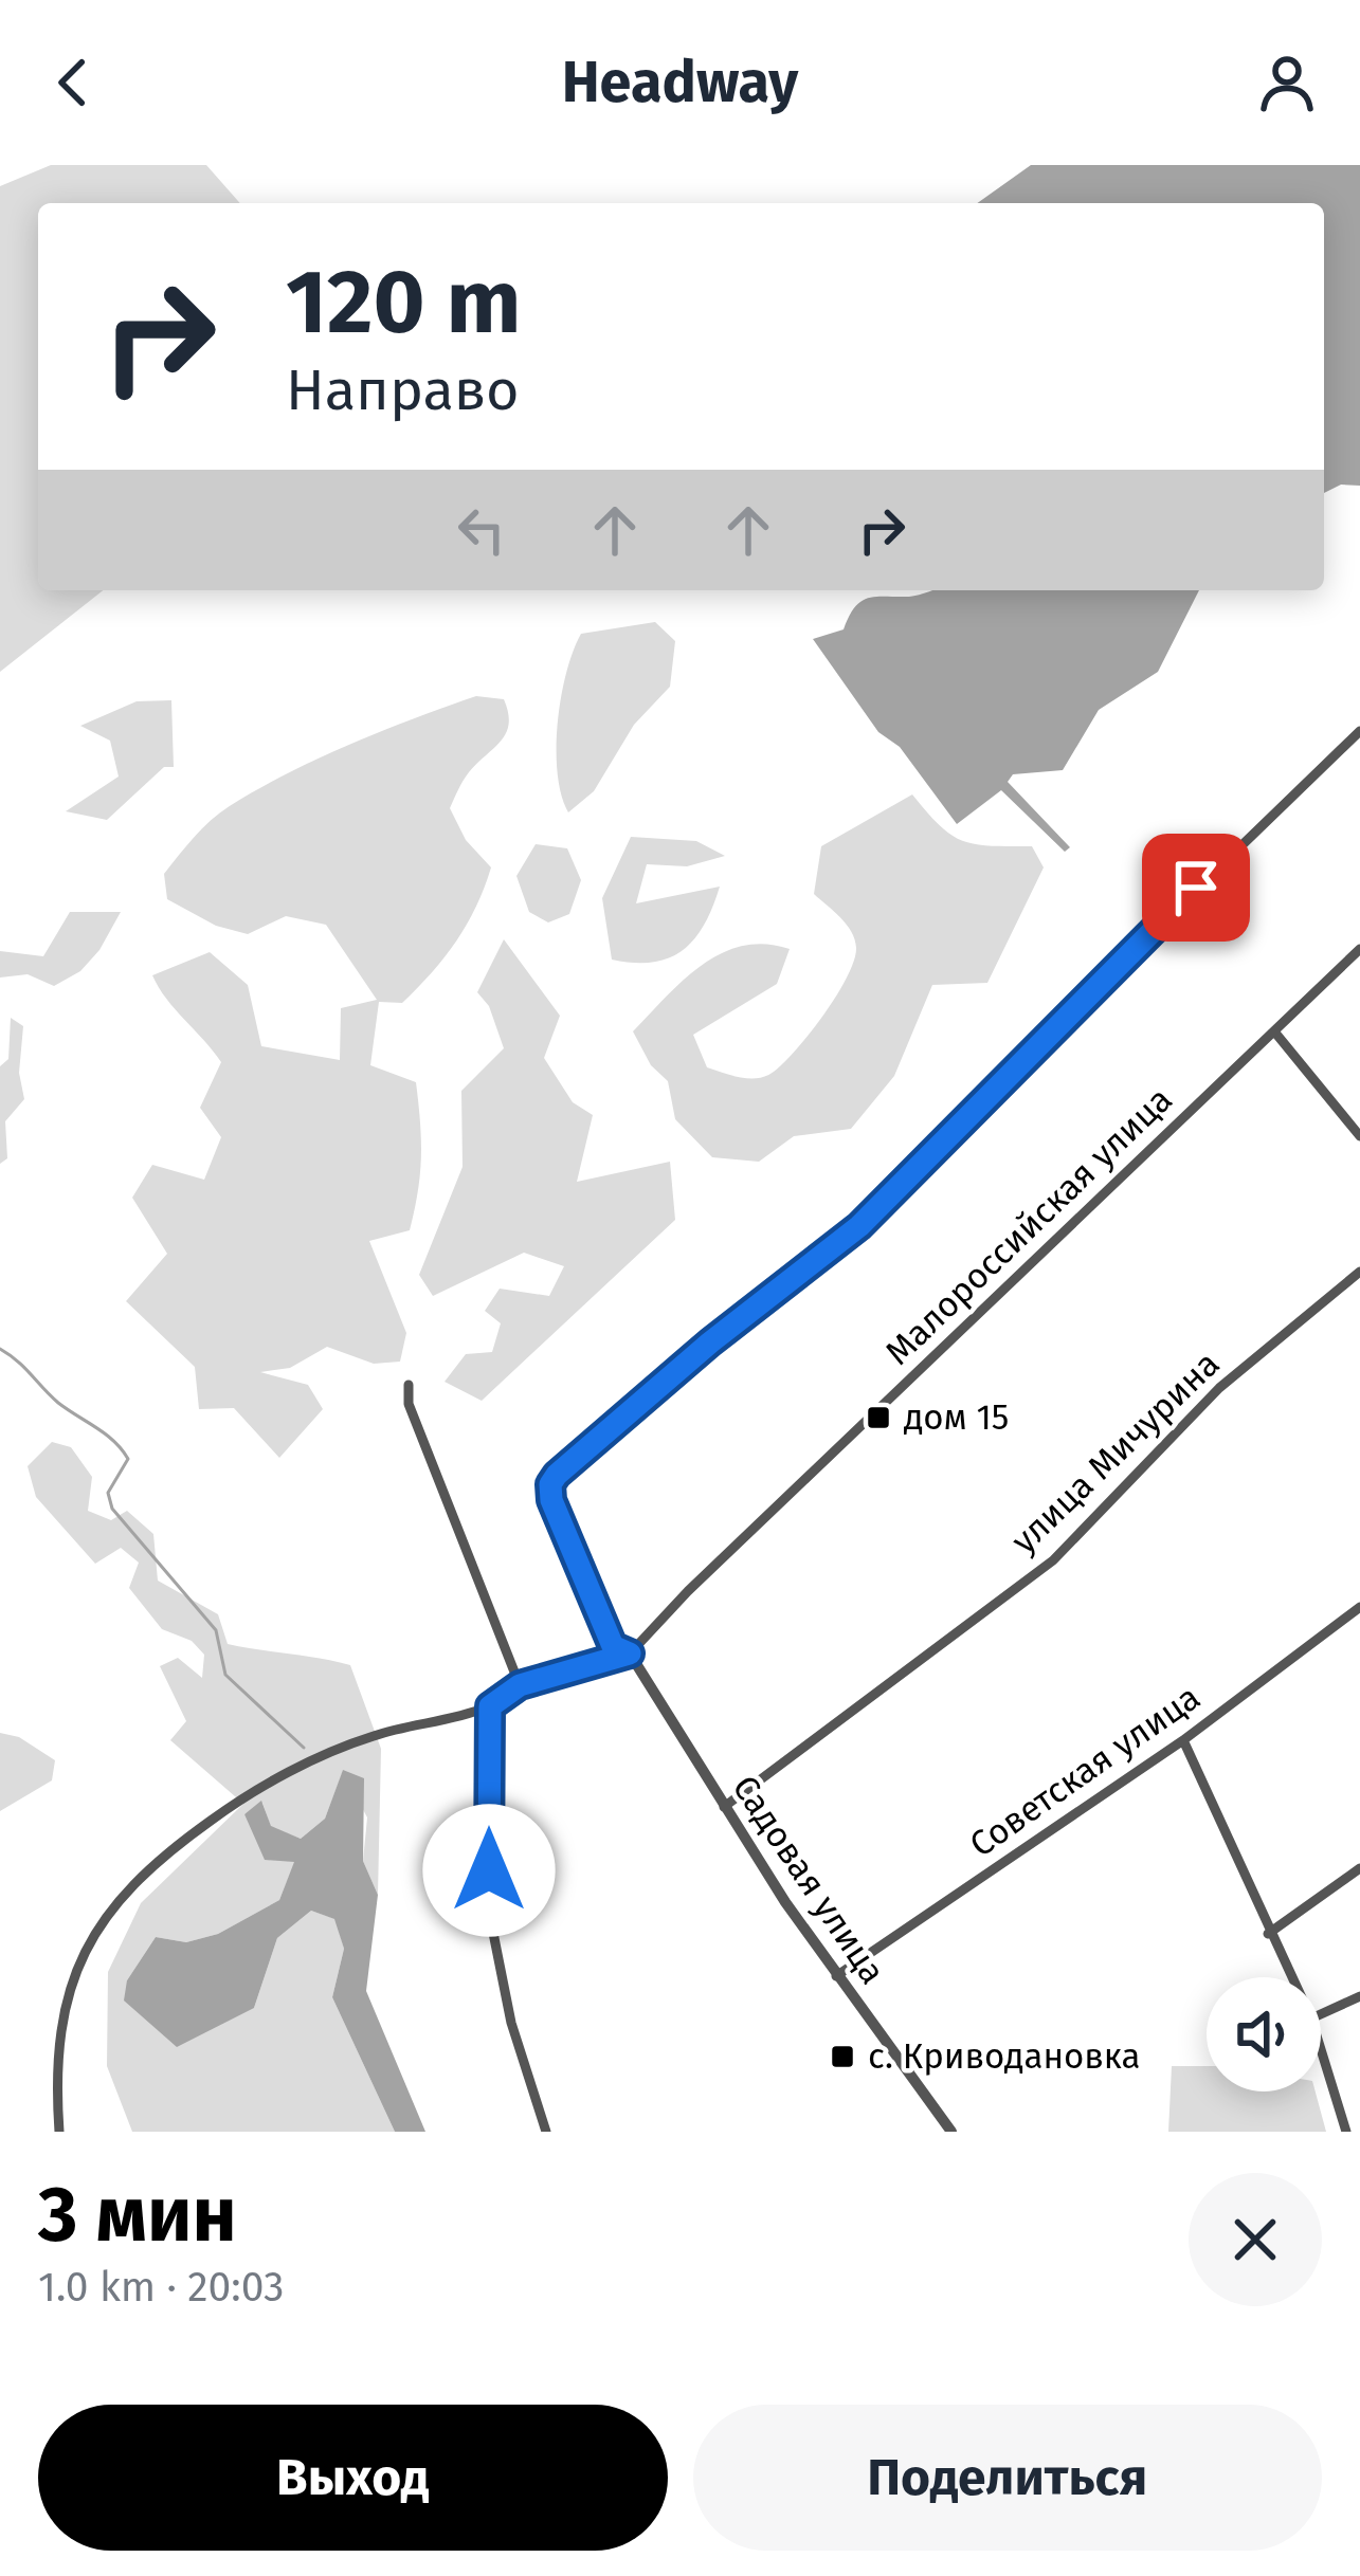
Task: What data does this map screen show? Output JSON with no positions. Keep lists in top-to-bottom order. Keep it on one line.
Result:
{"streets":{"street":["Малороссийская улица","улица Мичурина","Советская улица","Садовая улица"]},"crossings":[["Малороссийская улица","Садовая улица"],["улица Мичурина","Садовая улица"],["Советская улица","Садовая улица"]],"places":{"transit":["дом 15","с. Криводановка"]},"page":{"header":"Headway","turn":["120 m","Направо"],"heading":["3 мин","1.0 km · 20:03"],"buttons":["Выход","Поделиться"]}}
